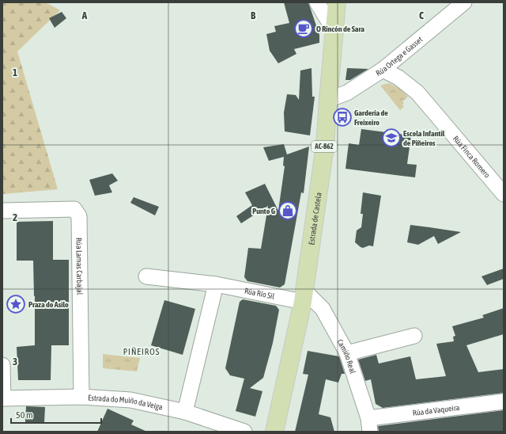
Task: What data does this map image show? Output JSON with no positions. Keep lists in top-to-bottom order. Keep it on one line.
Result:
{"streets":{"main road":["AC-862","Estrada de Castela"],"street":["Rúa Ortega e Gasset","Rúa Finca Romero","Rúa Lamas Carbajal","Rúa Río Sil","Camiño Real","Estrada do Muíño da Veiga","Rúa da Vaqueira"]},"crossings":[["Rúa Ortega e Gasset","Rúa Finca Romero"],["Rúa Ortega e Gasset","Estrada de Castela"],["Estrada de Castela","Rúa Río Sil"],["Estrada de Castela","Camiño Real"],["Rúa Lamas Carbajal","Estrada do Muíño da Veiga"],["Rúa Río Sil","Camiño Real"],["Camiño Real","Rúa da Vaqueira"]],"districts":["PIÑEIROS"],"places":{"cafe":["O Rincón de Sara"],"bus stop":["Gardería de Freixeiro"],"school or university":["Escola Infantil de Piñeiros"],"shop":["Punto G"],"place":["Praza do Asilo"]},"scale_bar":"50 m","grid":{"columns":["A","B","C"],"rows":["1","2","3"]}}
